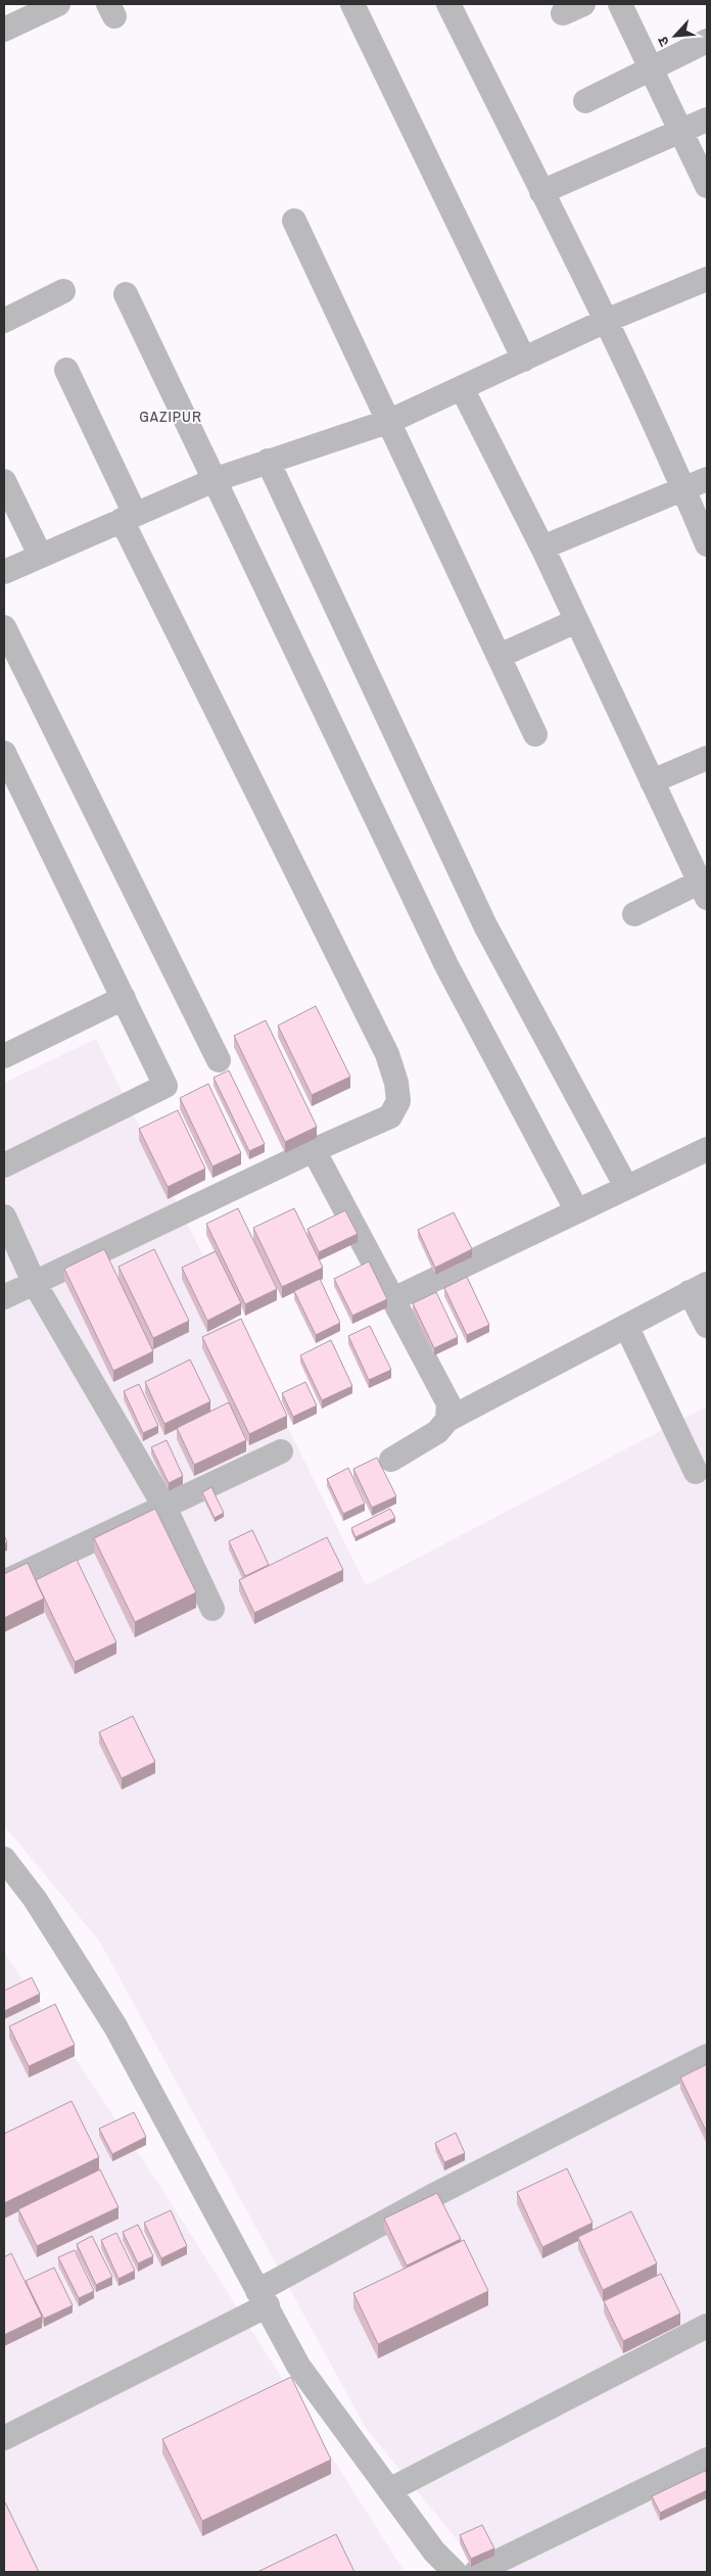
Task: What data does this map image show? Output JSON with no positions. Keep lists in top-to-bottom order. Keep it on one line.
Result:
{"districts":["GAZIPUR"],"north":"bottom left"}
